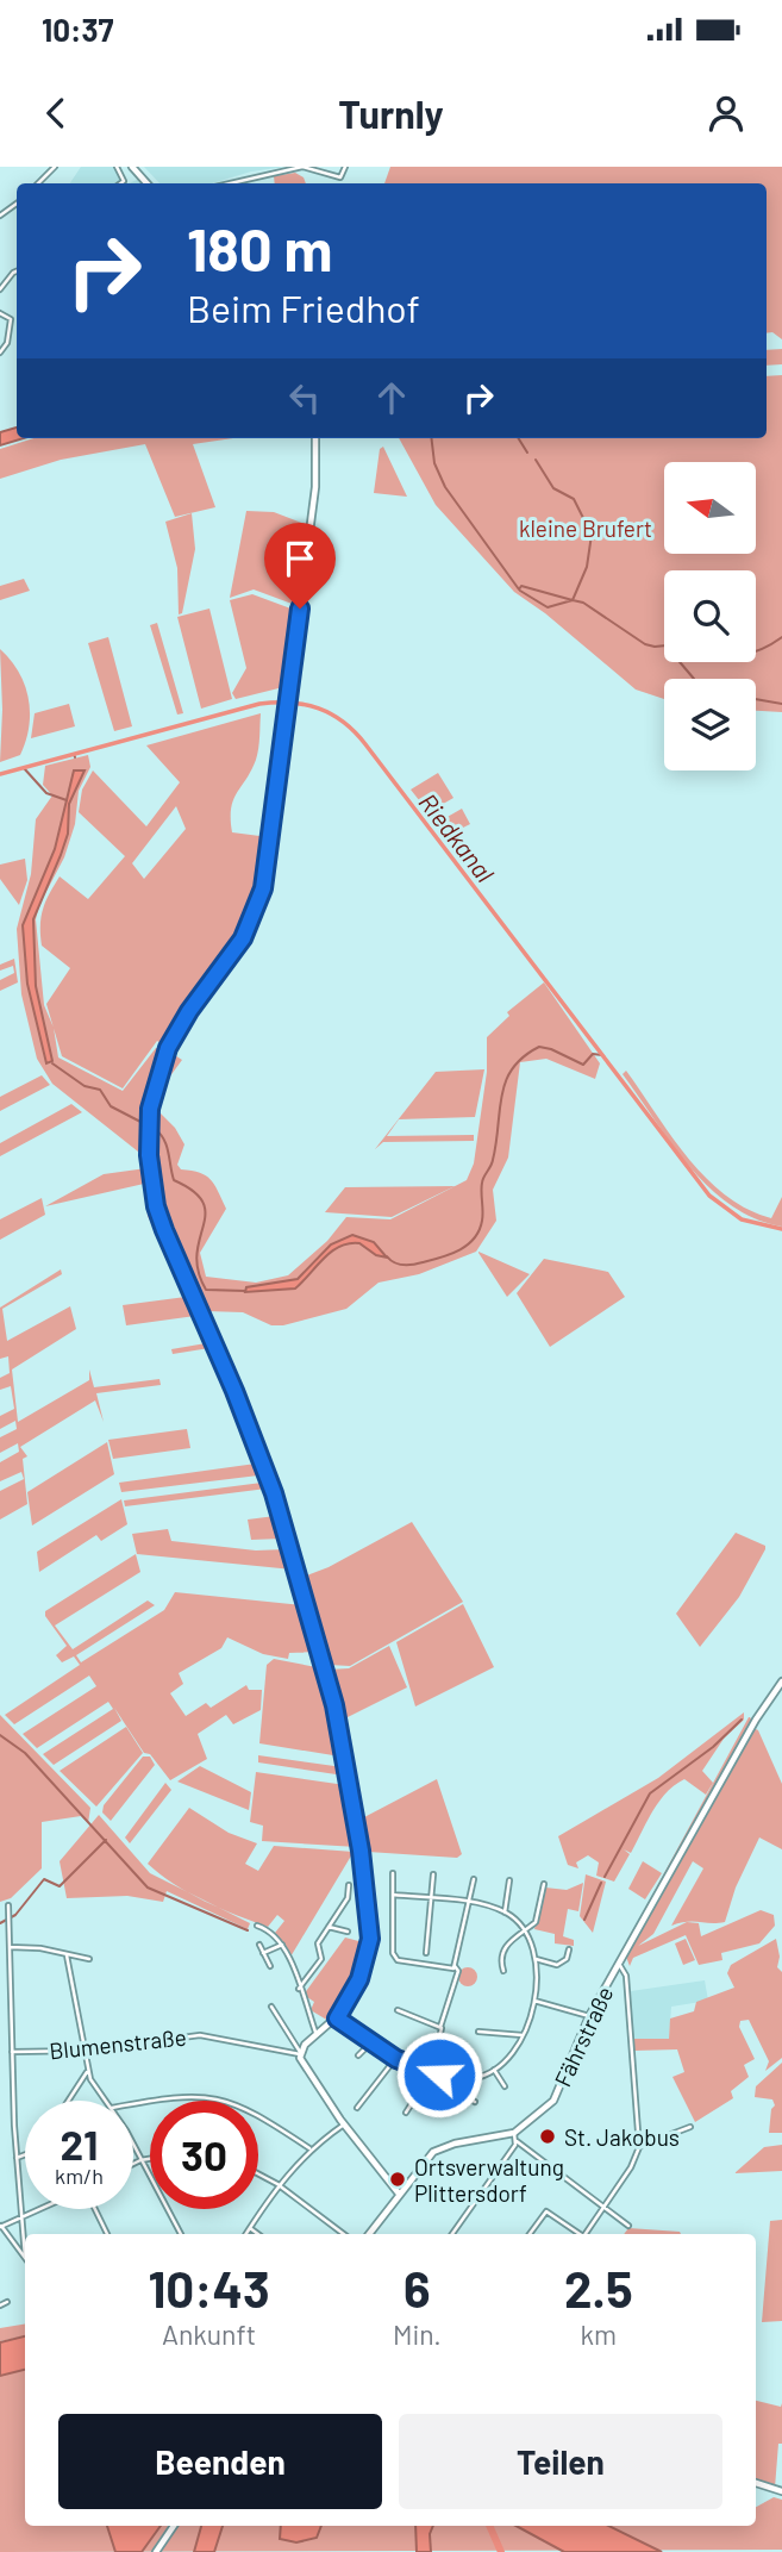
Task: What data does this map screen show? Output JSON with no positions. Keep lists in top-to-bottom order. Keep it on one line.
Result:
{"streets":{"main road":["Fährstraße"],"street":["Blumenstraße"]},"water":["Riedkanal"],"parks":["kleine Brufert"],"places":["St. Jakobus","Ortsverwaltung Plittersdorf"],"north":"left","page":{"status":"10:37","header":"Turnly","turn":["180 m","Beim Friedhof"],"speed":"21 km/h","limit":"30","eta":["10:43","Ankunft","6","Min.","2.5","km"],"buttons":["Beenden","Teilen"]}}
